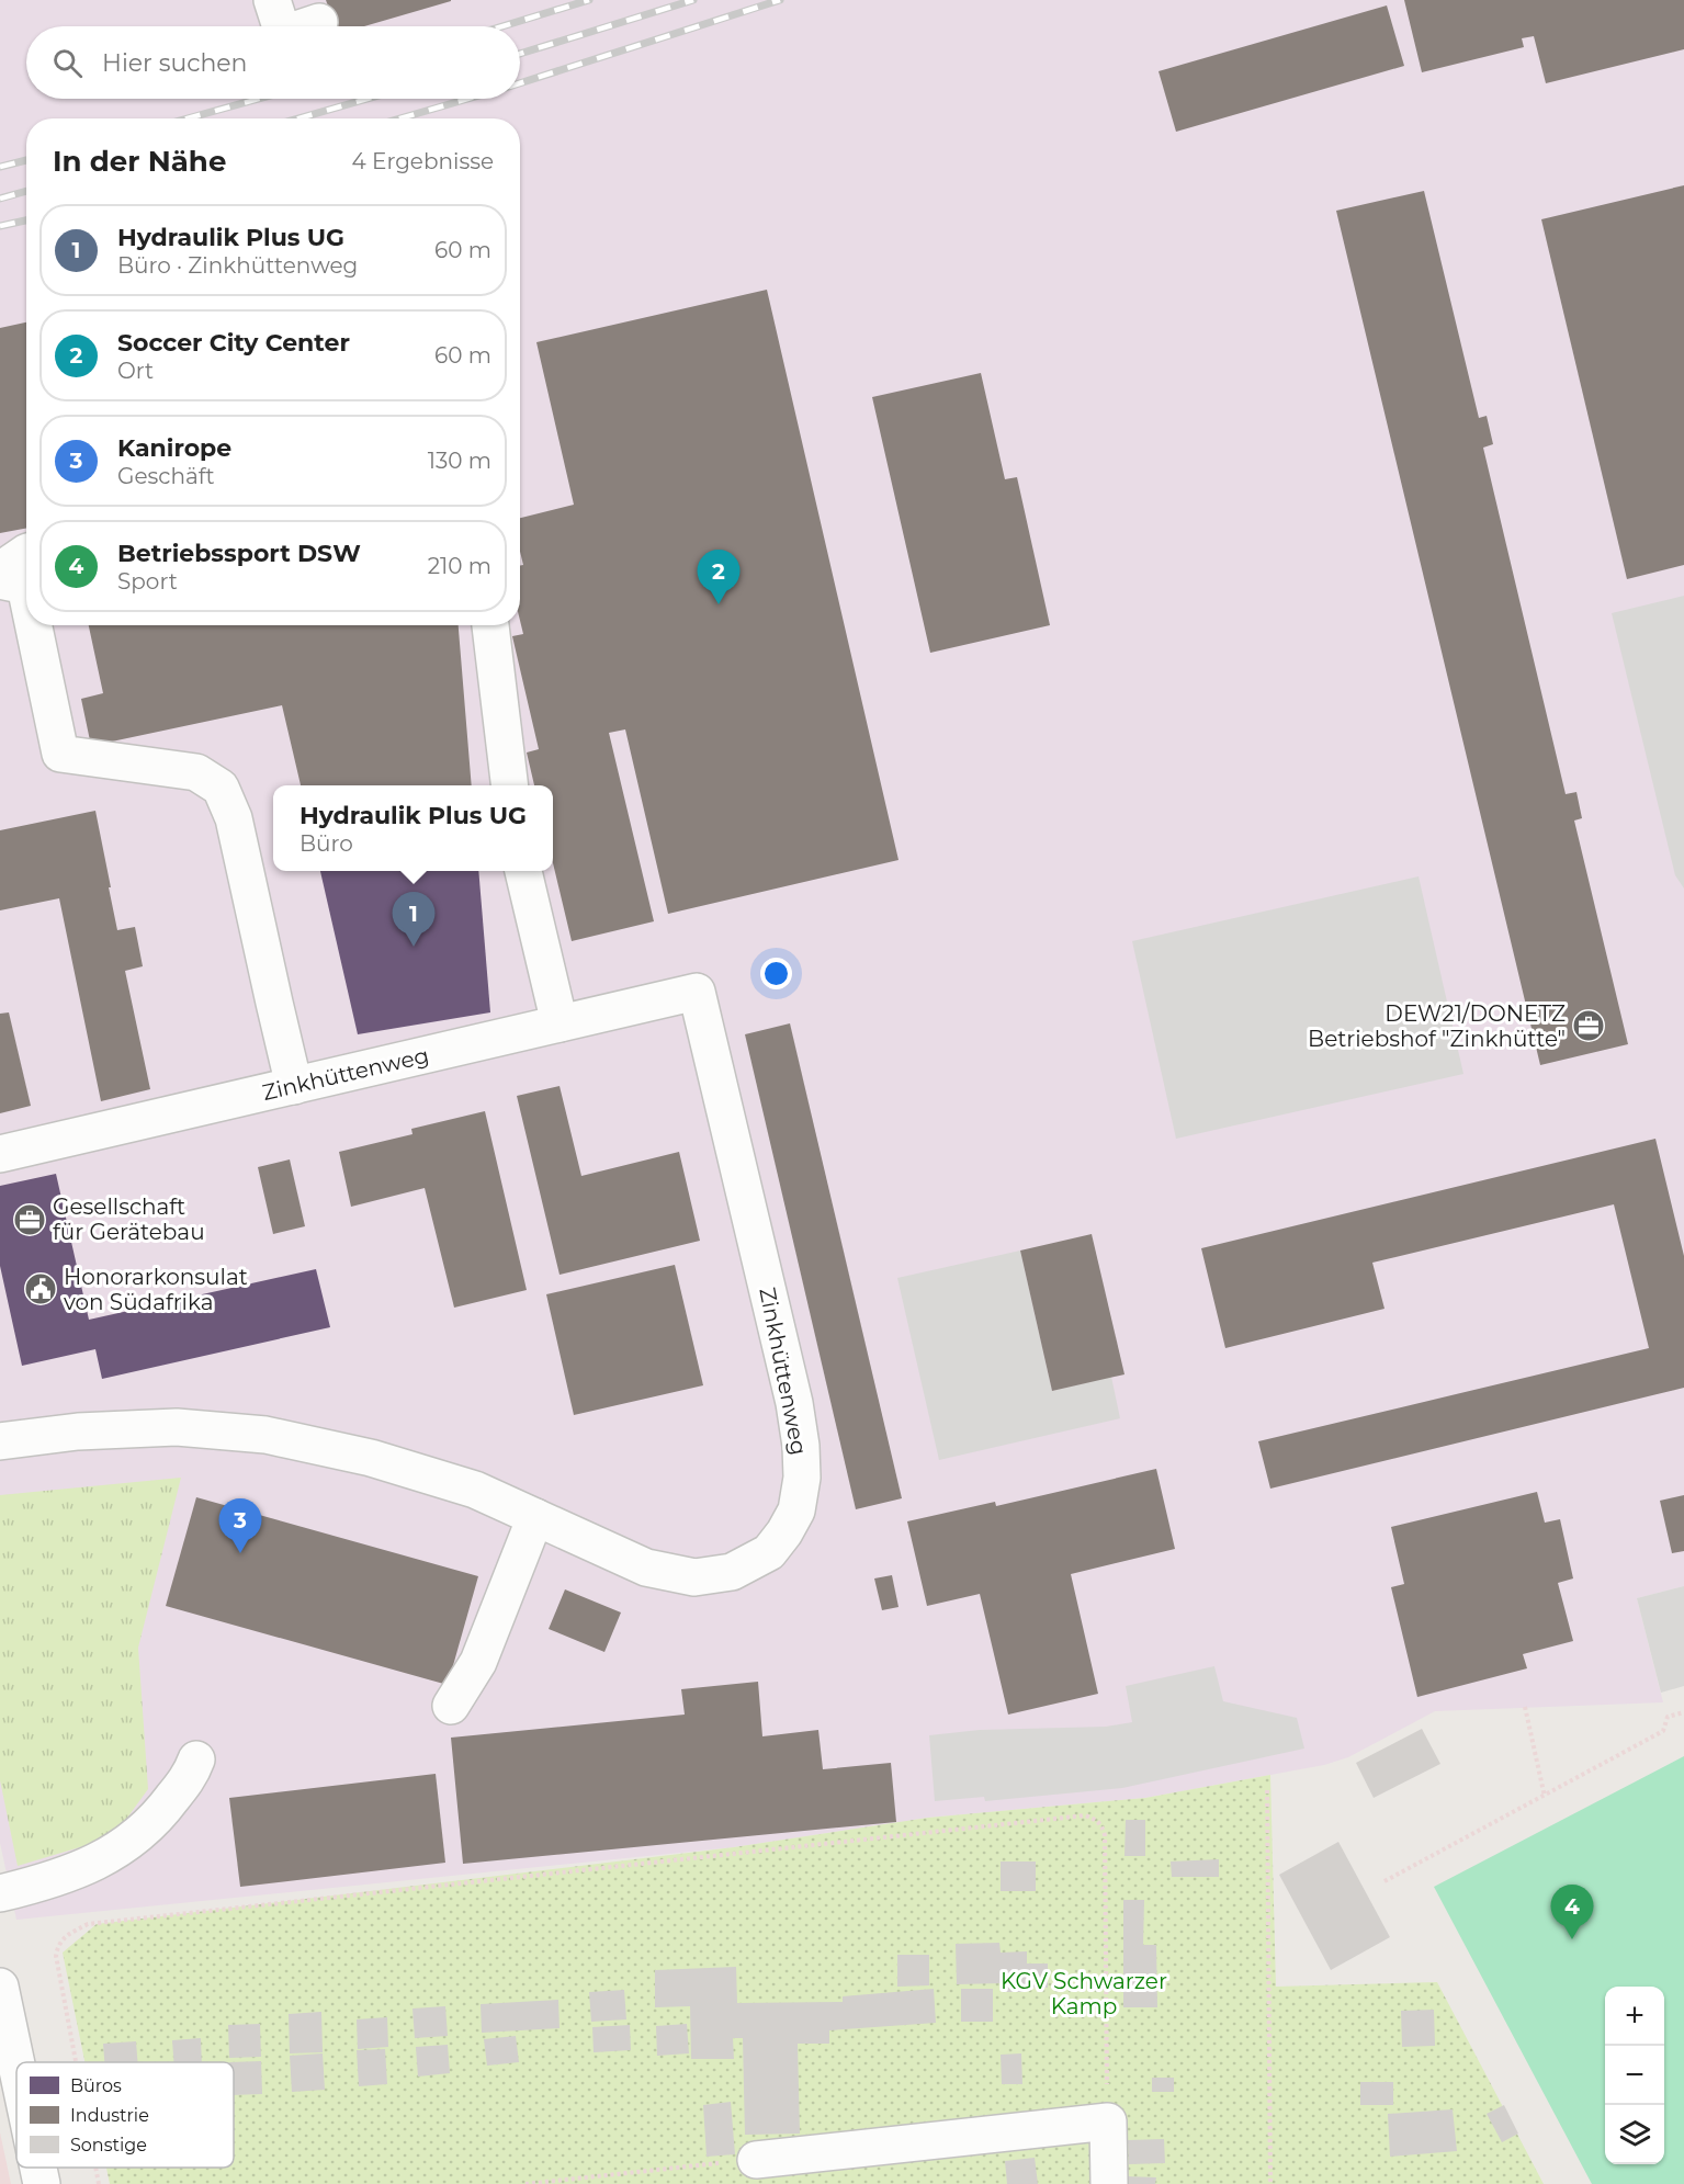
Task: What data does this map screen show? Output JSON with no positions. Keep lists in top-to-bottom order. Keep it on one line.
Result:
{"streets":{"street":["Zinkhüttenweg"]},"parks":["KGV Schwarzer Kamp"],"places":{"office":["DEW21/DONETZ Betriebshof \"Zinkhütte\"","Gesellschaft für Gerätebau"],"public building":["Honorarkonsulat von Südafrika"]},"legend":["Büros","Industrie","Sonstige"],"page":{"search":"Hier suchen","heading":["In der Nähe","4 Ergebnisse"],"list":[{"mark":"1","name":"Hydraulik Plus UG","note":"Büro · Zinkhüttenweg","value":"60 m"},{"mark":"2","name":"Soccer City Center","note":"Ort","value":"60 m"},{"mark":"3","name":"Kanirope","note":"Geschäft","value":"130 m"},{"mark":"4","name":"Betriebssport DSW","note":"Sport","value":"210 m"}],"pins":["2","1","3","4"],"popup":["Hydraulik Plus UG","Büro"],"map_buttons":["+","−"]}}
